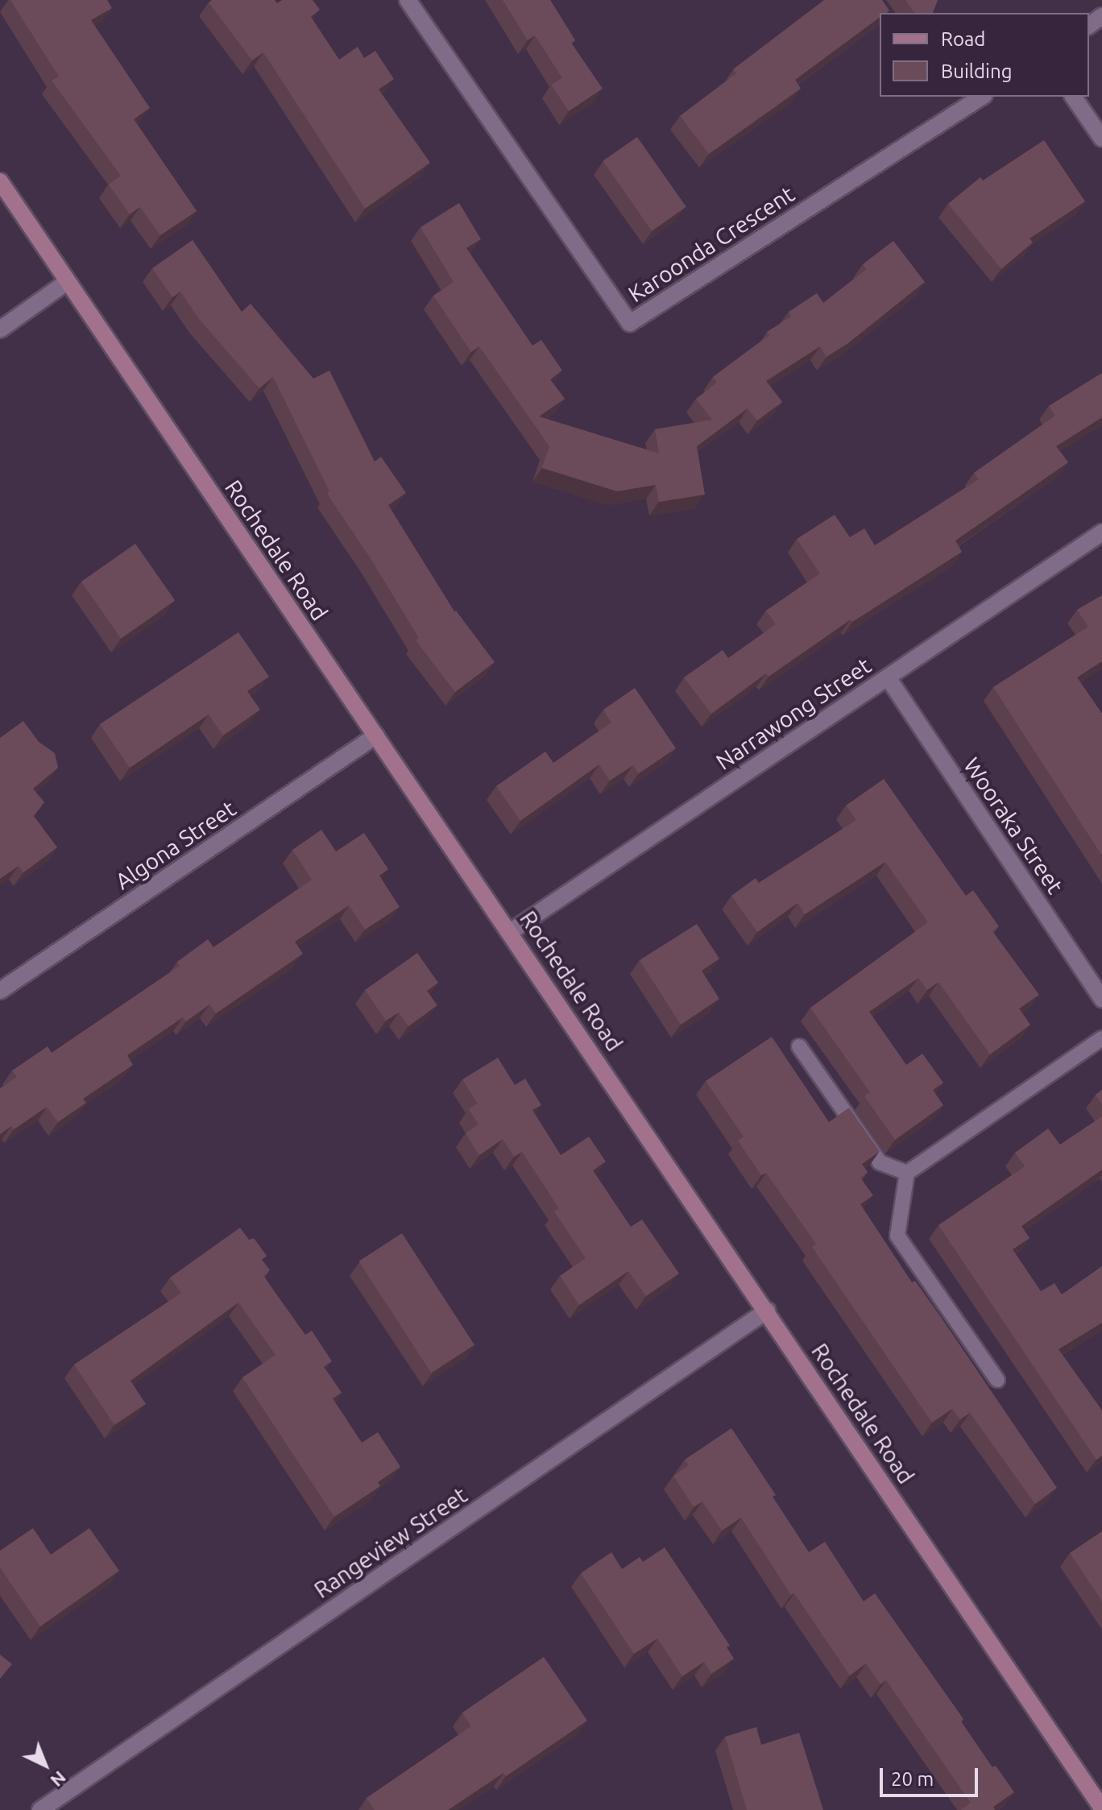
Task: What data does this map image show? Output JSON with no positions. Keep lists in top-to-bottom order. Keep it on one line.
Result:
{"streets":{"main road":["Rochedale Road"],"street":["Karoonda Crescent","Narrawong Street","Wooraka Street","Algona Street","Rangeview Street"]},"crossings":[["Rochedale Road","Narrawong Street"],["Rochedale Road","Algona Street"],["Rochedale Road","Rangeview Street"],["Narrawong Street","Wooraka Street"]],"legend":["Road","Building"],"scale_bar":"20 m","north":"bottom right"}
